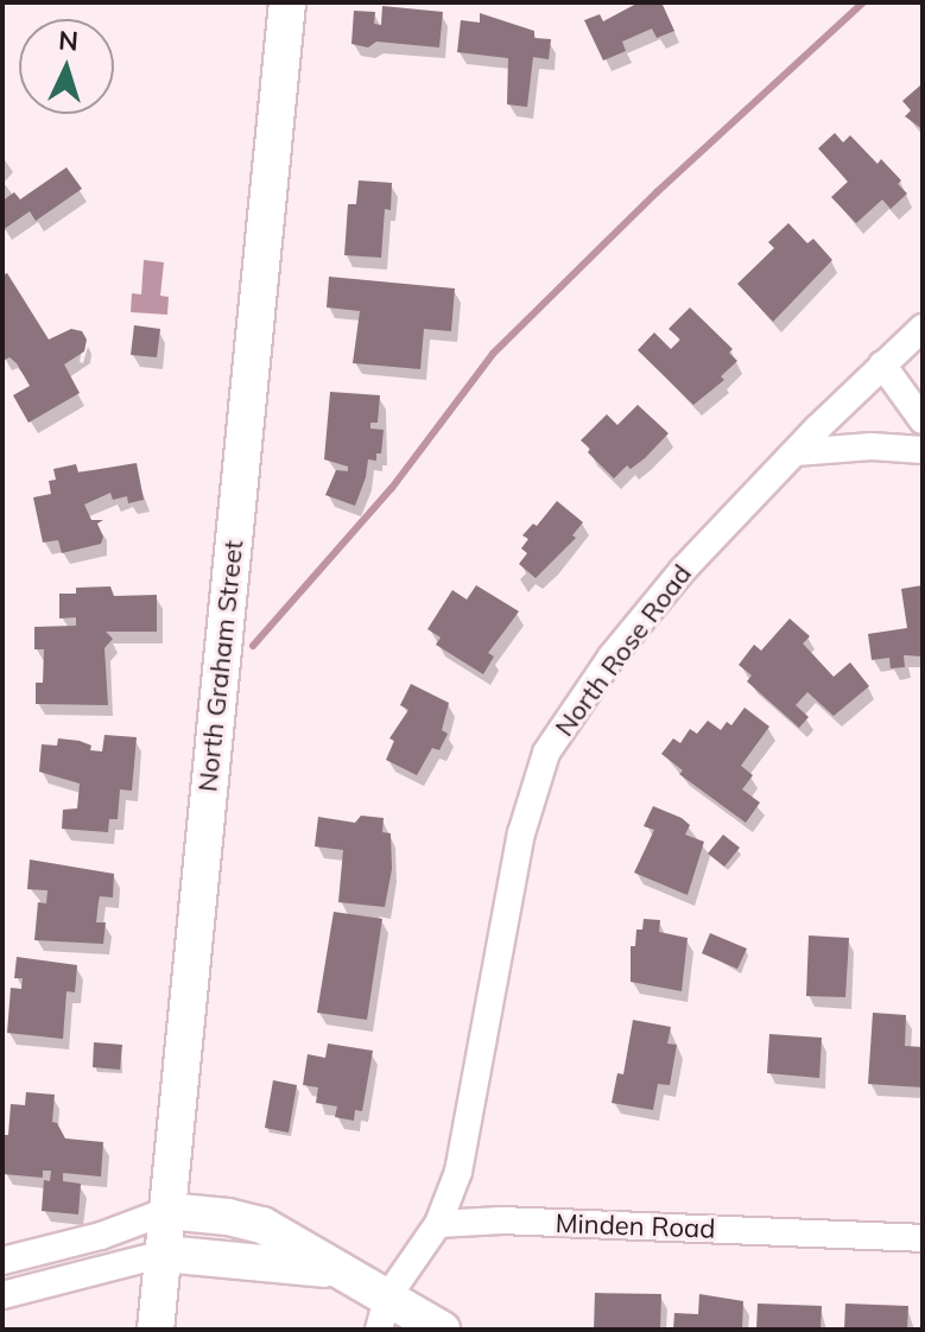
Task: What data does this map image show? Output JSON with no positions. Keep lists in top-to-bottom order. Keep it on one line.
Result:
{"streets":{"main road":["North Graham Street"],"street":["North Rose Road","Minden Road"]},"crossings":[["North Rose Road","Minden Road"]],"north":"top"}
